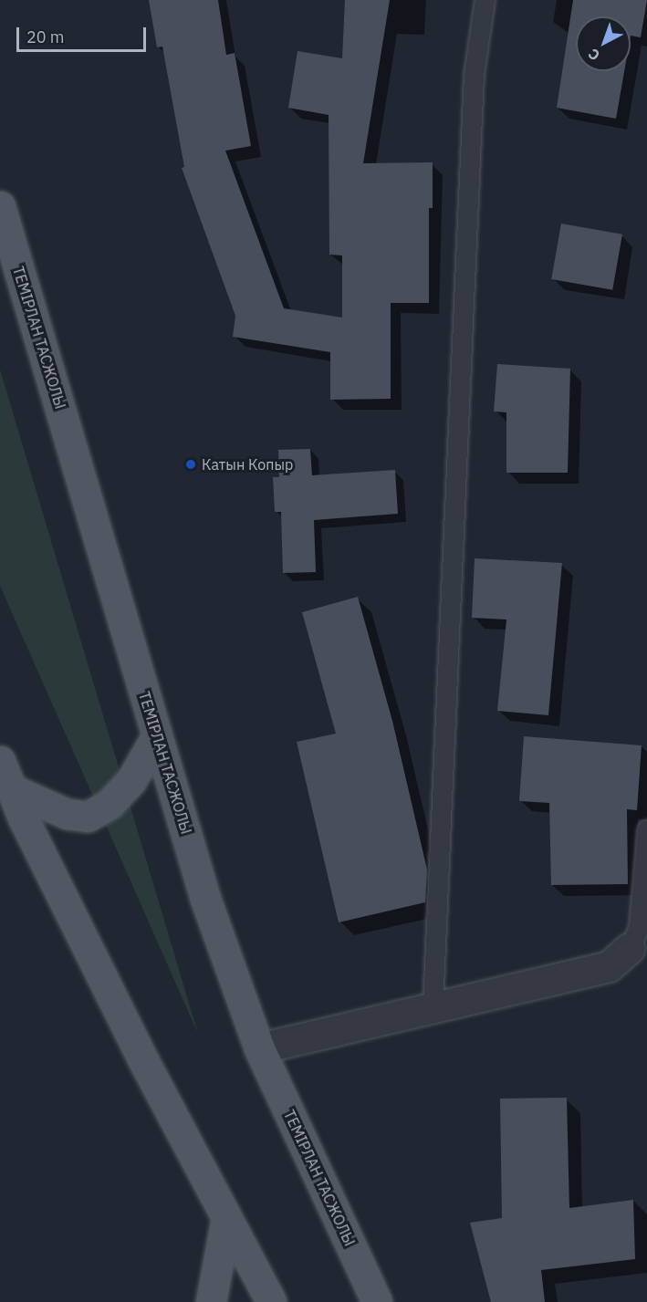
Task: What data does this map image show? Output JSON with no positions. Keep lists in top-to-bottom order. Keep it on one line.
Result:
{"streets":{"main road":["ТЕМІРЛАН ТАСЖОЛЫ"]},"places":["Катын Копыр"],"scale_bar":"20 m","north":"bottom left"}
